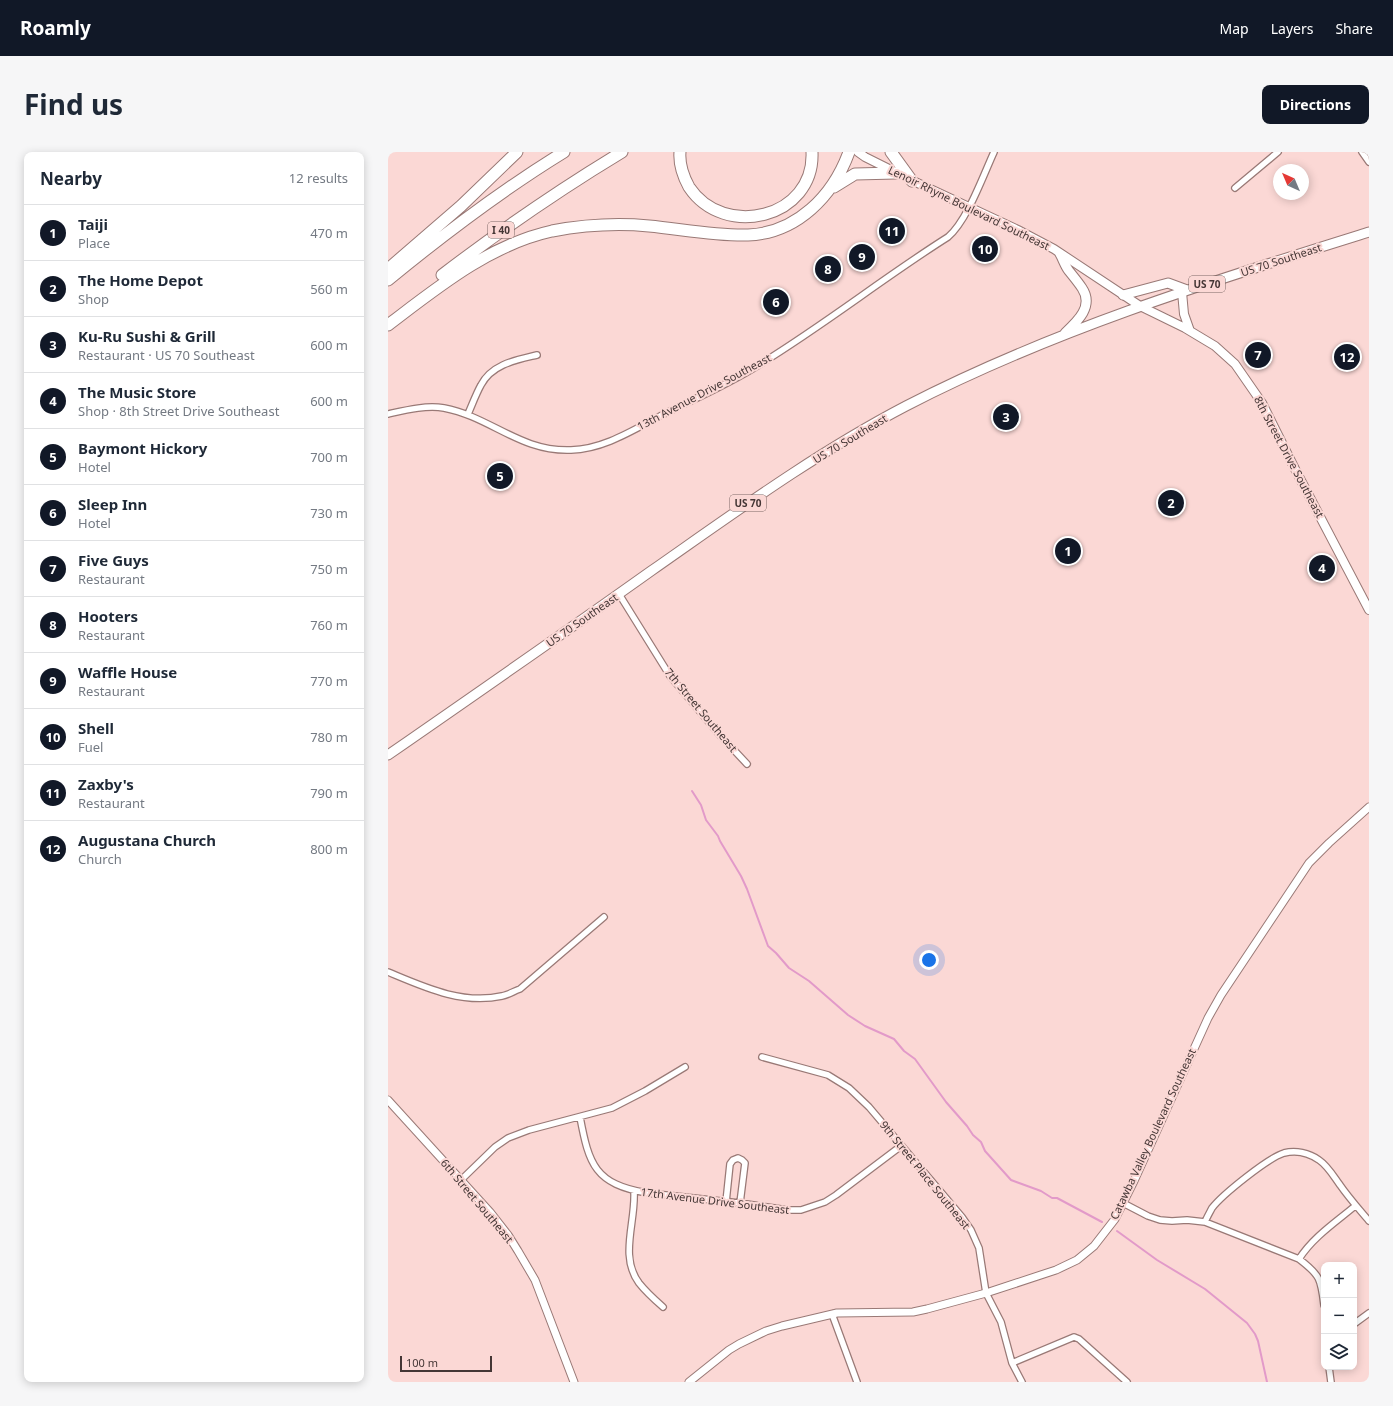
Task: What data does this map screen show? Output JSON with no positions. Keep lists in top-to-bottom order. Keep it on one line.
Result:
{"streets":{"highway":["I 40"],"main road":["Lenoir Rhyne Boulevard Southeast","US 70 Southeast","US 70","8th Street Drive Southeast"],"street":["13th Avenue Drive Southeast","7th Street Southeast","Catawba Valley Boulevard Southeast","9th Street Place Southeast","6th Street Southeast","17th Avenue Drive Southeast"]},"crossings":[["Lenoir Rhyne Boulevard Southeast","US 70 Southeast"],["Lenoir Rhyne Boulevard Southeast","13th Avenue Drive Southeast"],["Lenoir Rhyne Boulevard Southeast","8th Street Drive Southeast"],["US 70 Southeast","8th Street Drive Southeast"],["US 70 Southeast","7th Street Southeast"],["Catawba Valley Boulevard Southeast","9th Street Place Southeast"],["9th Street Place Southeast","17th Avenue Drive Southeast"]],"scale_bar":"100 m","north":"top left","page":{"header":"Roamly","nav":["Map","Layers","Share"],"title":"Find us","buttons":"Directions","heading":["Nearby","12 results"],"list":[{"mark":"1","name":"Taiji","note":"Place","value":"470 m"},{"mark":"2","name":"The Home Depot","note":"Shop","value":"560 m"},{"mark":"3","name":"Ku-Ru Sushi & Grill","note":"Restaurant · US 70 Southeast","value":"600 m"},{"mark":"4","name":"The Music Store","note":"Shop · 8th Street Drive Southeast","value":"600 m"},{"mark":"5","name":"Baymont Hickory","note":"Hotel","value":"700 m"},{"mark":"6","name":"Sleep Inn","note":"Hotel","value":"730 m"},{"mark":"7","name":"Five Guys","note":"Restaurant","value":"750 m"},{"mark":"8","name":"Hooters","note":"Restaurant","value":"760 m"},{"mark":"9","name":"Waffle House","note":"Restaurant","value":"770 m"},{"mark":"10","name":"Shell","note":"Fuel","value":"780 m"},{"mark":"11","name":"Zaxby's","note":"Restaurant","value":"790 m"},{"mark":"12","name":"Augustana Church","note":"Church","value":"800 m"}],"pins":["11","10","9","8","6","7","12","3","5","2","1","4"],"map_buttons":["+","−"],"scale":"100 m"}}
